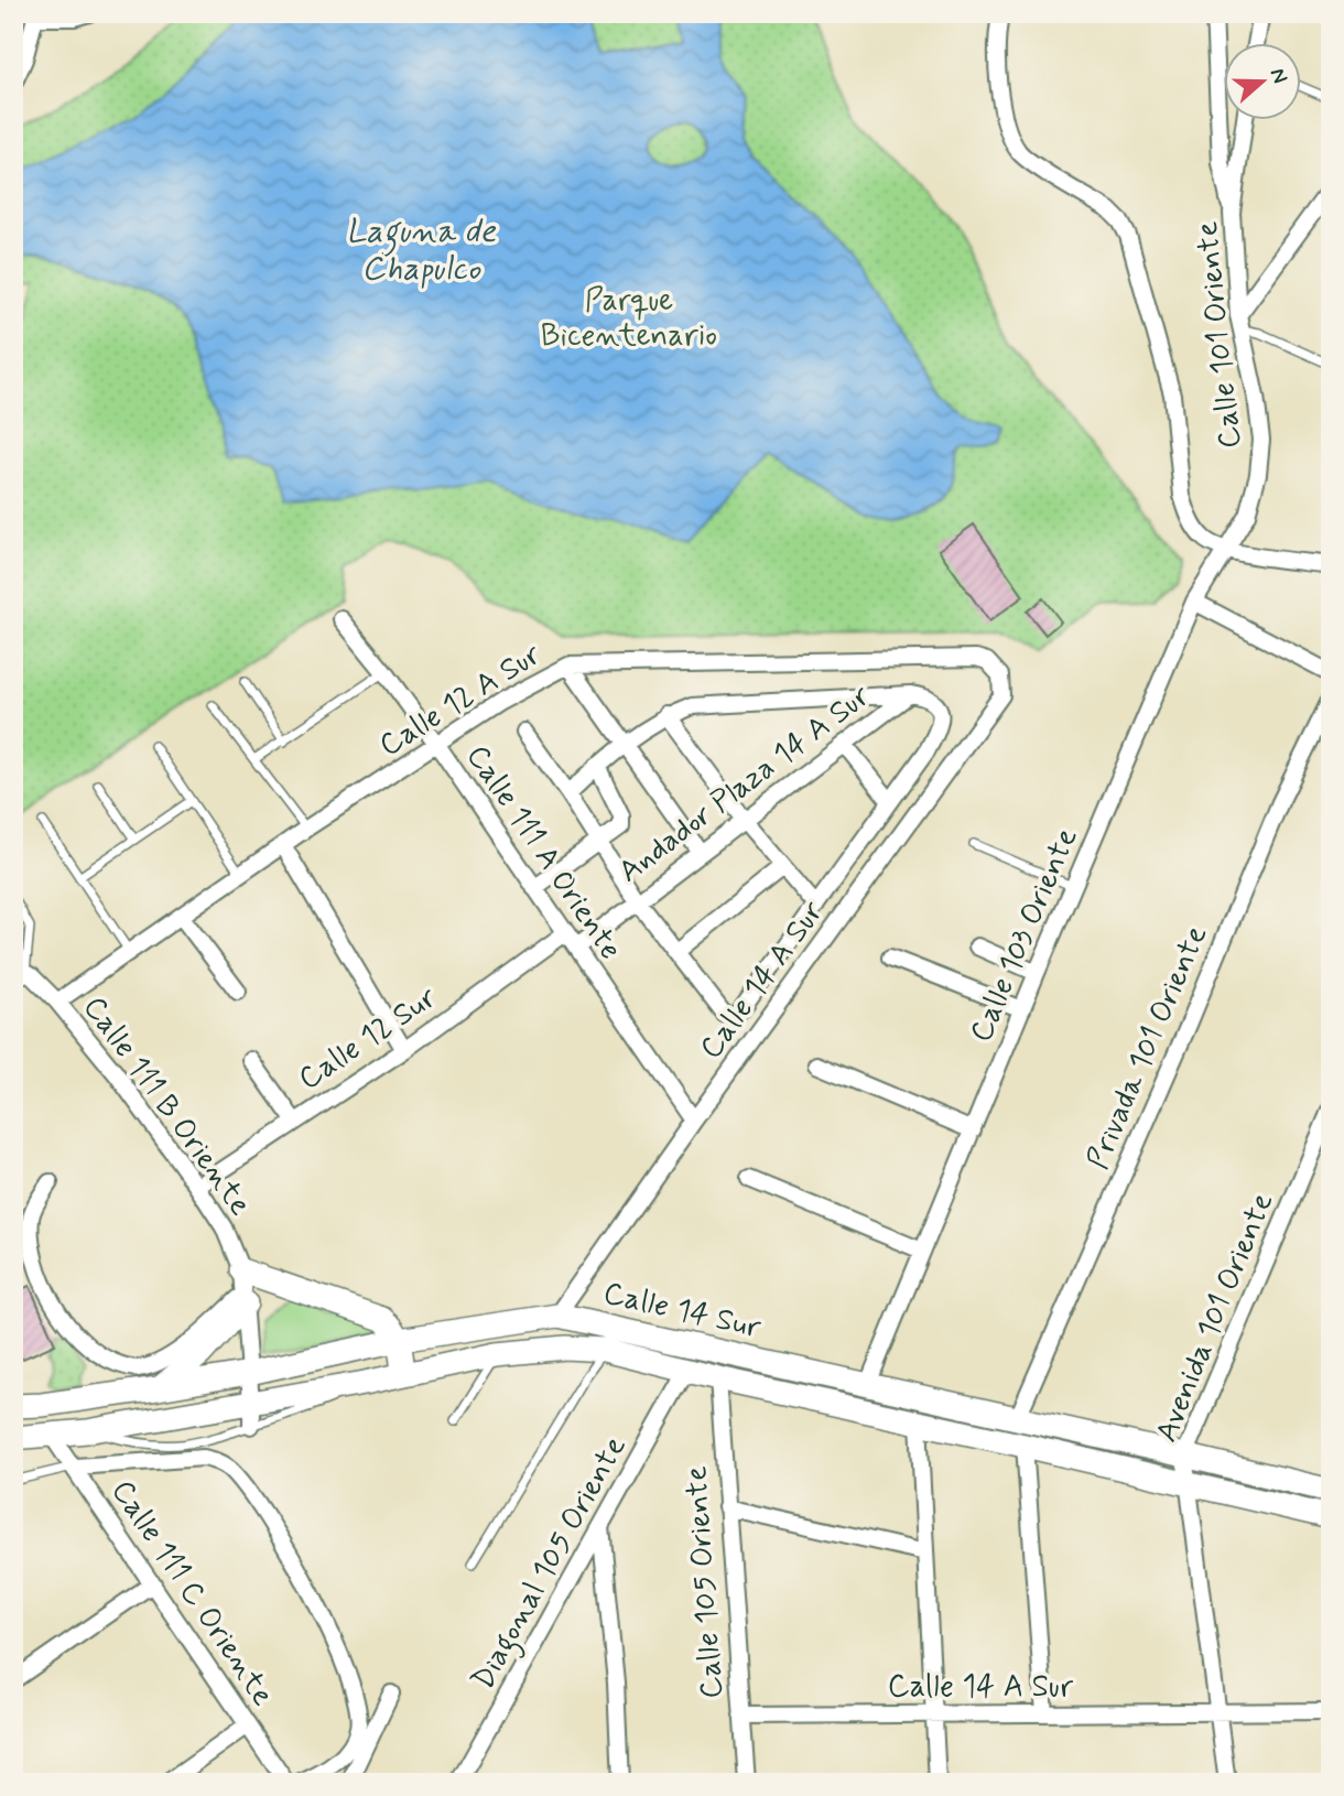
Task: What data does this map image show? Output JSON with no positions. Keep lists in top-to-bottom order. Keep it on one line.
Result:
{"streets":{"main road":["Calle 14 Sur"],"street":["Calle 101 Oriente","Calle 12 A Sur","Andador Plaza 14 A Sur","Calle 111 A Oriente","Calle 103 Oriente","Calle 14 A Sur","Calle 12 Sur","Privada 101 Oriente","Calle 111 B Oriente","Avenida 101 Oriente","Diagonal 105 Oriente","Calle 105 Oriente","Calle 111 C Oriente"]},"crossings":[["Calle 101 Oriente","Calle 103 Oriente"],["Calle 12 A Sur","Calle 111 A Oriente"],["Calle 12 A Sur","Calle 14 A Sur"],["Calle 12 A Sur","Calle 111 B Oriente"],["Andador Plaza 14 A Sur","Calle 111 A Oriente"],["Calle 111 A Oriente","Calle 14 A Sur"],["Calle 111 A Oriente","Calle 12 Sur"],["Calle 103 Oriente","Calle 14 Sur"],["Calle 14 A Sur","Calle 14 Sur"],["Calle 14 A Sur","Avenida 101 Oriente"],["Calle 14 A Sur","Calle 105 Oriente"],["Calle 12 Sur","Calle 111 B Oriente"],["Privada 101 Oriente","Calle 14 Sur"],["Calle 111 B Oriente","Calle 14 Sur"],["Calle 14 Sur","Avenida 101 Oriente"],["Calle 14 Sur","Diagonal 105 Oriente"],["Calle 14 Sur","Calle 105 Oriente"],["Calle 14 Sur","Calle 111 C Oriente"]],"water":["Laguna de Chapulco"],"parks":["Parque Bicentenario"],"north":"right"}
